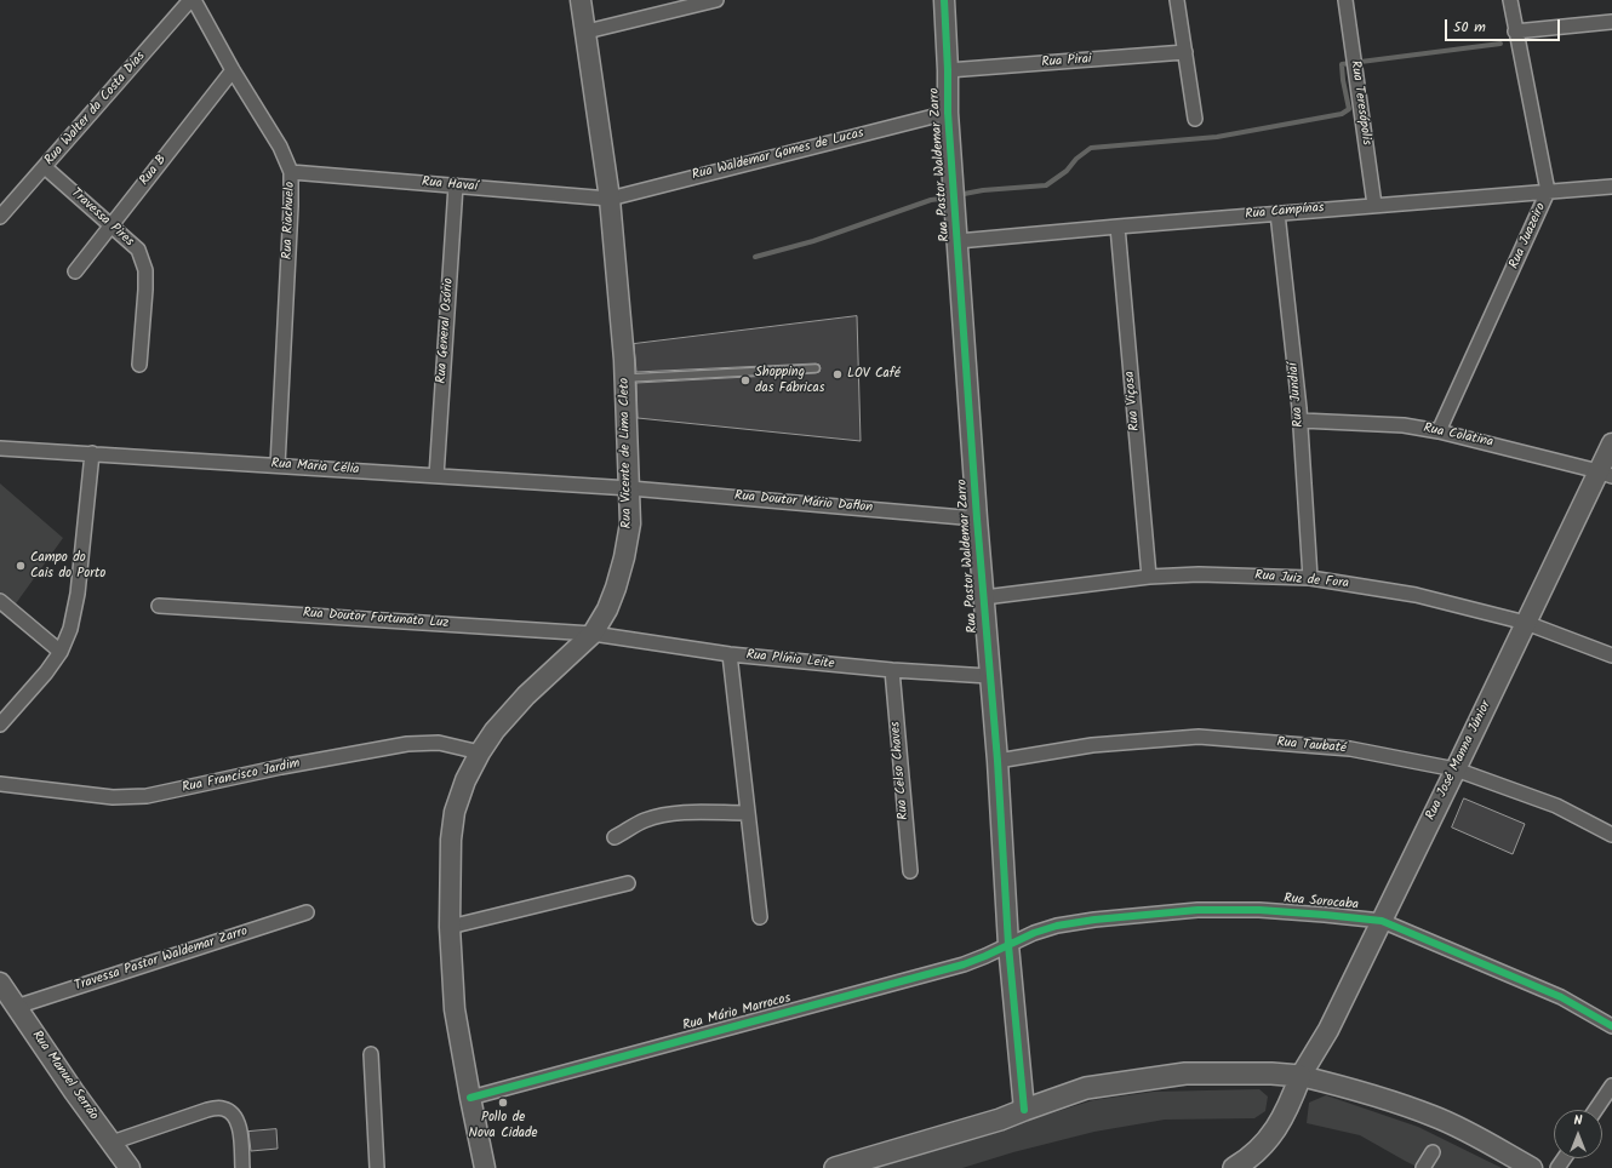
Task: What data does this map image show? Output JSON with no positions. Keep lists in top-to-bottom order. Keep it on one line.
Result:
{"streets":{"main road":["Rua Pastor Waldemar Zarro","Rua Vicente de Lima Cleto","Rua José Manna Júnior","Rua Manuel Serrão"],"street":["Rua Pirai","Rua Teresópolis","Rua Walter da Costa Dias","Rua Waldemar Gomes de Lucas","Rua B","Rua Havaí","Rua Campínas","Travessa Pires","Rua Riachuelo","Rua Juazeiro","Rua General Osório","Rua Jundiaí","Rua Viçosa","Rua Colatina","Rua Maria Célia","Rua Doutor Mário Daflon","Rua Juiz de Fora","Rua Doutor Fortunato Luz","Rua Plínio Leite","Rua Taubaté","Rua Celso Chaves","Rua Francisco Jardim","Rua Sorocaba","Travessa Pastor Waldemar Zarro","Rua Mário Marrocos"]},"crossings":[["Rua Pirai","Rua Pastor Waldemar Zarro"],["Rua Teresópolis","Rua Campínas"],["Rua Walter da Costa Dias","Travessa Pires"],["Rua Walter da Costa Dias","Rua Riachuelo"],["Rua Waldemar Gomes de Lucas","Rua Pastor Waldemar Zarro"],["Rua Waldemar Gomes de Lucas","Rua Havaí"],["Rua Waldemar Gomes de Lucas","Rua Vicente de Lima Cleto"],["Rua Pastor Waldemar Zarro","Rua Campínas"],["Rua Pastor Waldemar Zarro","Rua Doutor Mário Daflon"],["Rua Pastor Waldemar Zarro","Rua Juiz de Fora"],["Rua Pastor Waldemar Zarro","Rua Plínio Leite"],["Rua Pastor Waldemar Zarro","Rua Taubaté"],["Rua Pastor Waldemar Zarro","Rua Sorocaba"],["Rua Pastor Waldemar Zarro","Rua Mário Marrocos"],["Rua B","Travessa Pires"],["Rua B","Rua Riachuelo"],["Rua Havaí","Rua Riachuelo"],["Rua Havaí","Rua General Osório"],["Rua Havaí","Rua Vicente de Lima Cleto"],["Rua Campínas","Rua Juazeiro"],["Rua Campínas","Rua Jundiaí"],["Rua Campínas","Rua Viçosa"],["Rua Riachuelo","Rua Maria Célia"],["Rua Juazeiro","Rua Colatina"],["Rua General Osório","Rua Maria Célia"],["Rua Jundiaí","Rua Colatina"],["Rua Jundiaí","Rua Juiz de Fora"],["Rua Viçosa","Rua Juiz de Fora"],["Rua Colatina","Rua José Manna Júnior"],["Rua Vicente de Lima Cleto","Rua Maria Célia"],["Rua Vicente de Lima Cleto","Rua Doutor Mário Daflon"],["Rua Vicente de Lima Cleto","Rua Doutor Fortunato Luz"],["Rua Vicente de Lima Cleto","Rua Plínio Leite"],["Rua Vicente de Lima Cleto","Rua Francisco Jardim"],["Rua Vicente de Lima Cleto","Rua Mário Marrocos"],["Rua Maria Célia","Rua Doutor Mário Daflon"],["Rua Juiz de Fora","Rua José Manna Júnior"],["Rua Doutor Fortunato Luz","Rua Plínio Leite"],["Rua Plínio Leite","Rua Celso Chaves"],["Rua Taubaté","Rua José Manna Júnior"],["Rua José Manna Júnior","Rua Sorocaba"],["Rua Sorocaba","Rua Mário Marrocos"],["Travessa Pastor Waldemar Zarro","Rua Manuel Serrão"]],"places":["LOV Café","Shopping das Fábricas","Campo do Cais do Porto","Pollo de Nova Cidade"],"scale_bar":"50 m","north":"top"}
